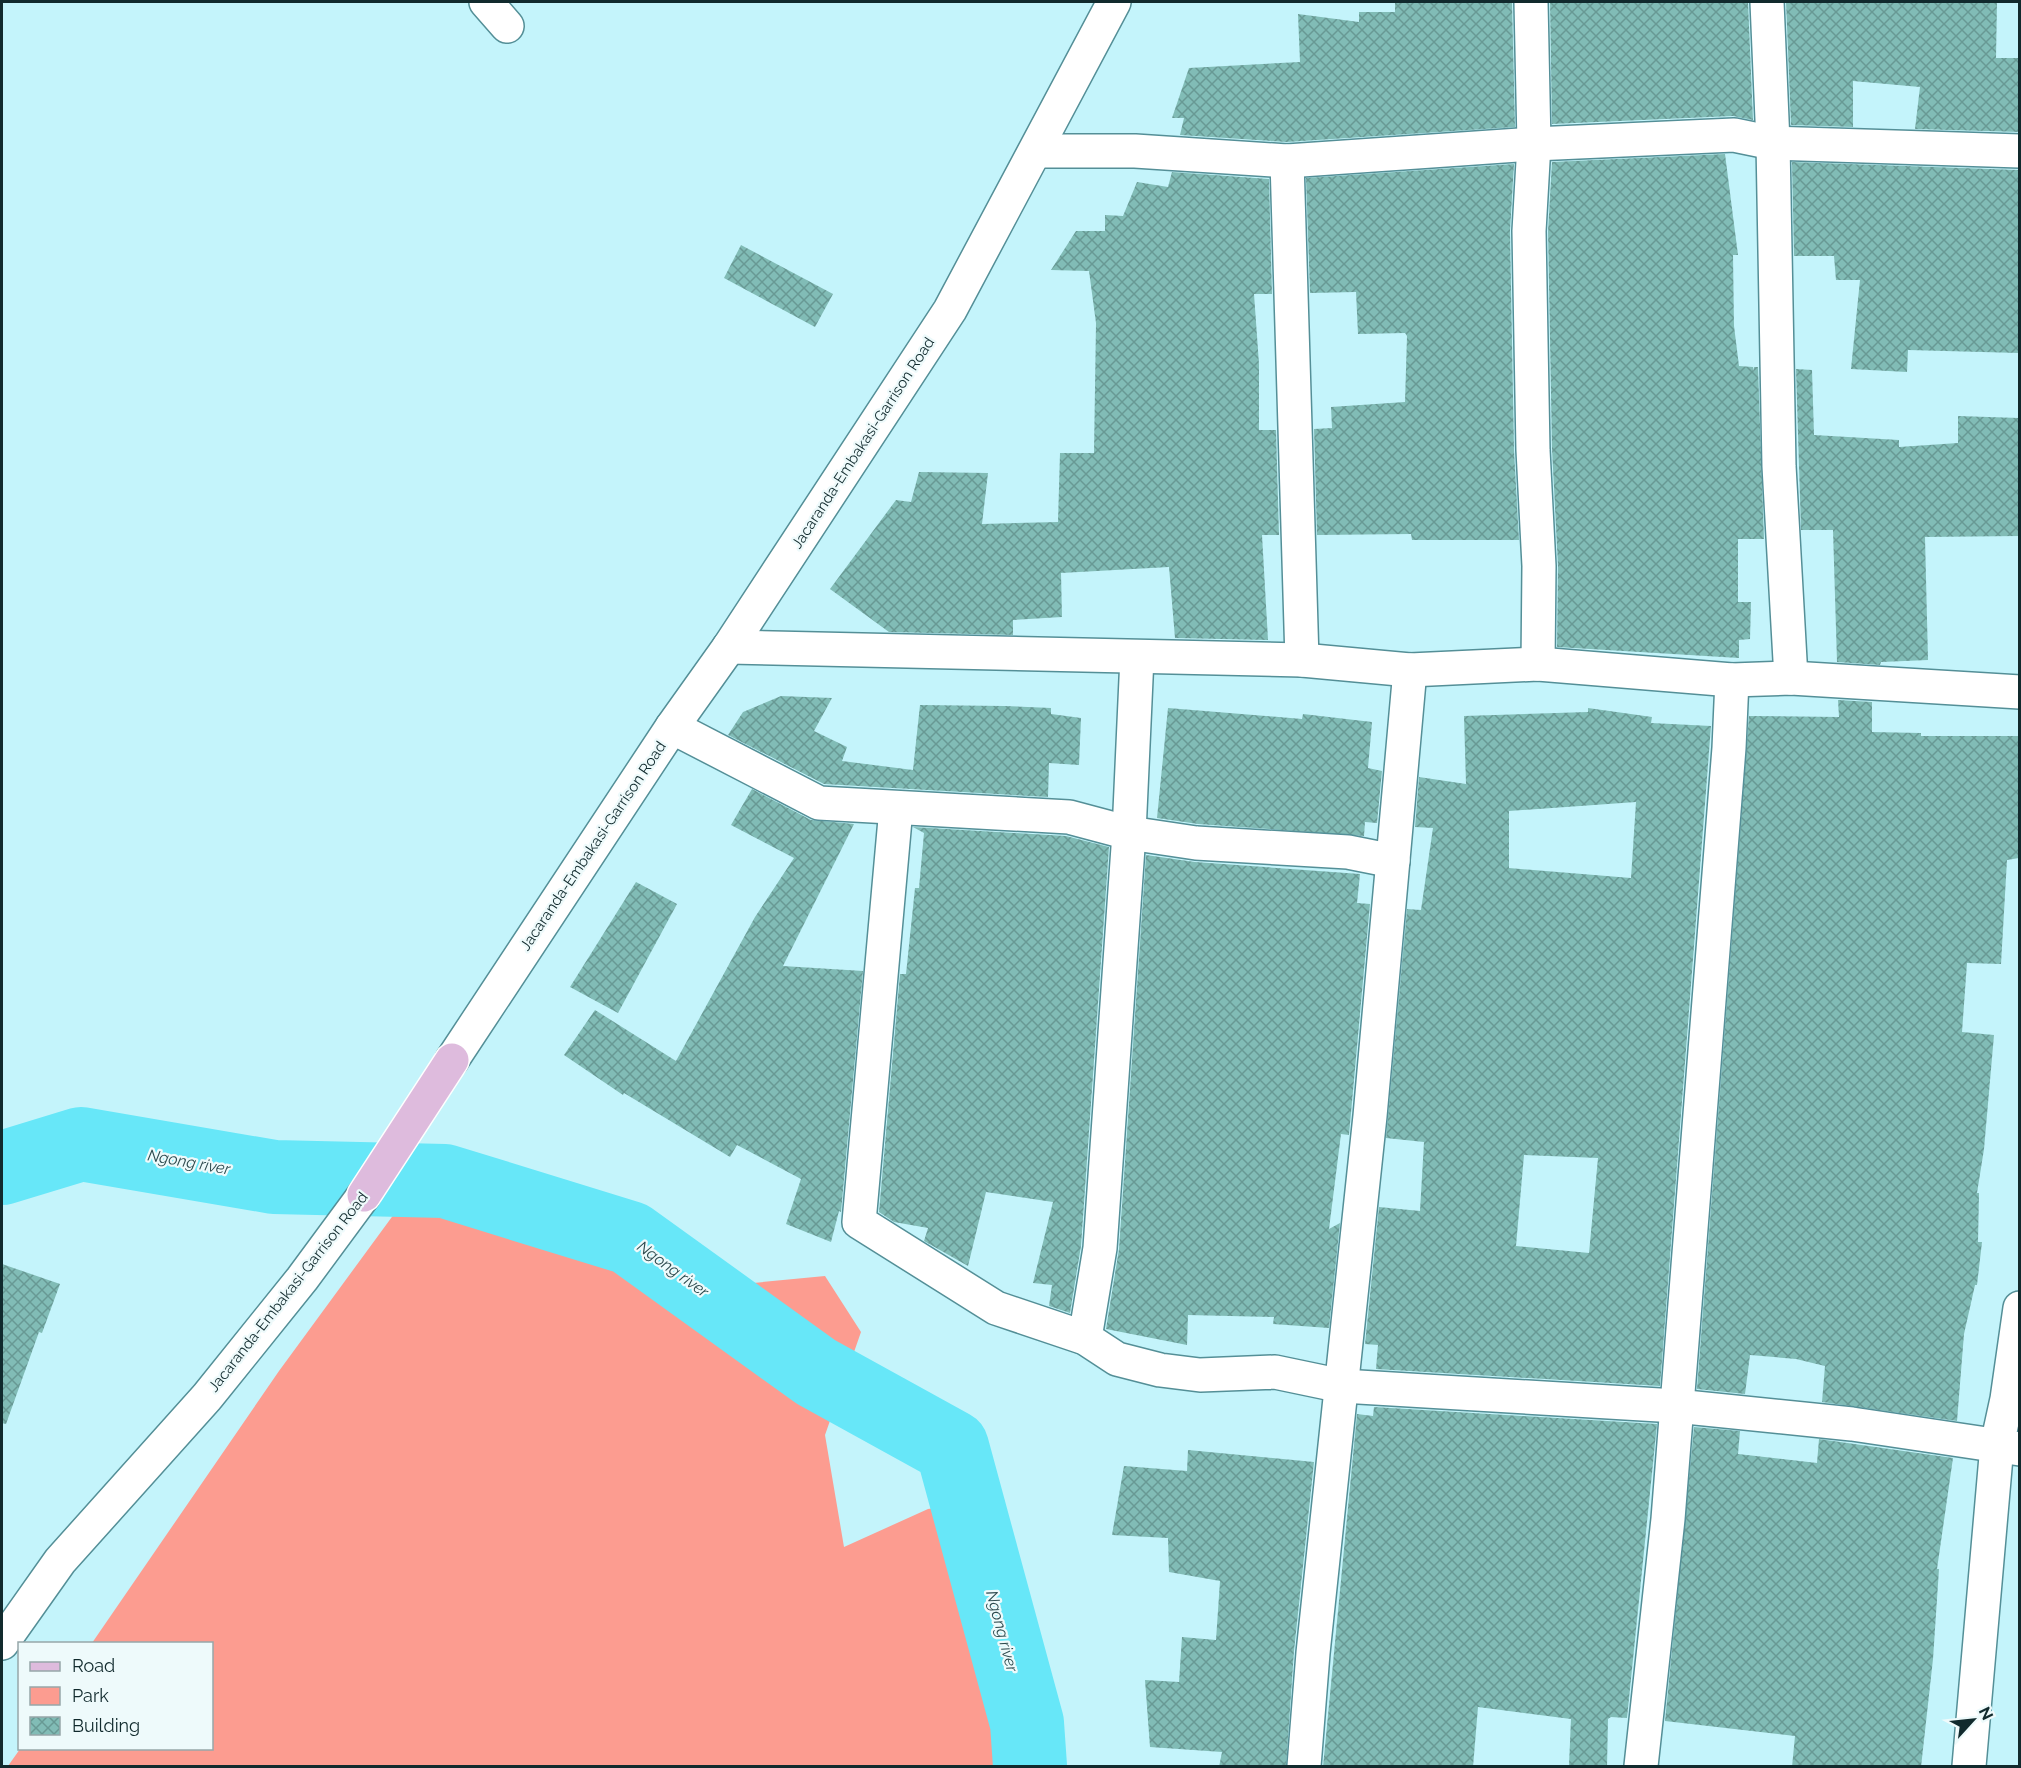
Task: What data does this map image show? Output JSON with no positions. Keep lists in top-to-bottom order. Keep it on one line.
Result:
{"streets":{"main road":["Jacaranda-Embakasi-Garrison Road"]},"water":["Ngong river"],"legend":["Road","Park","Building"],"north":"top right"}
